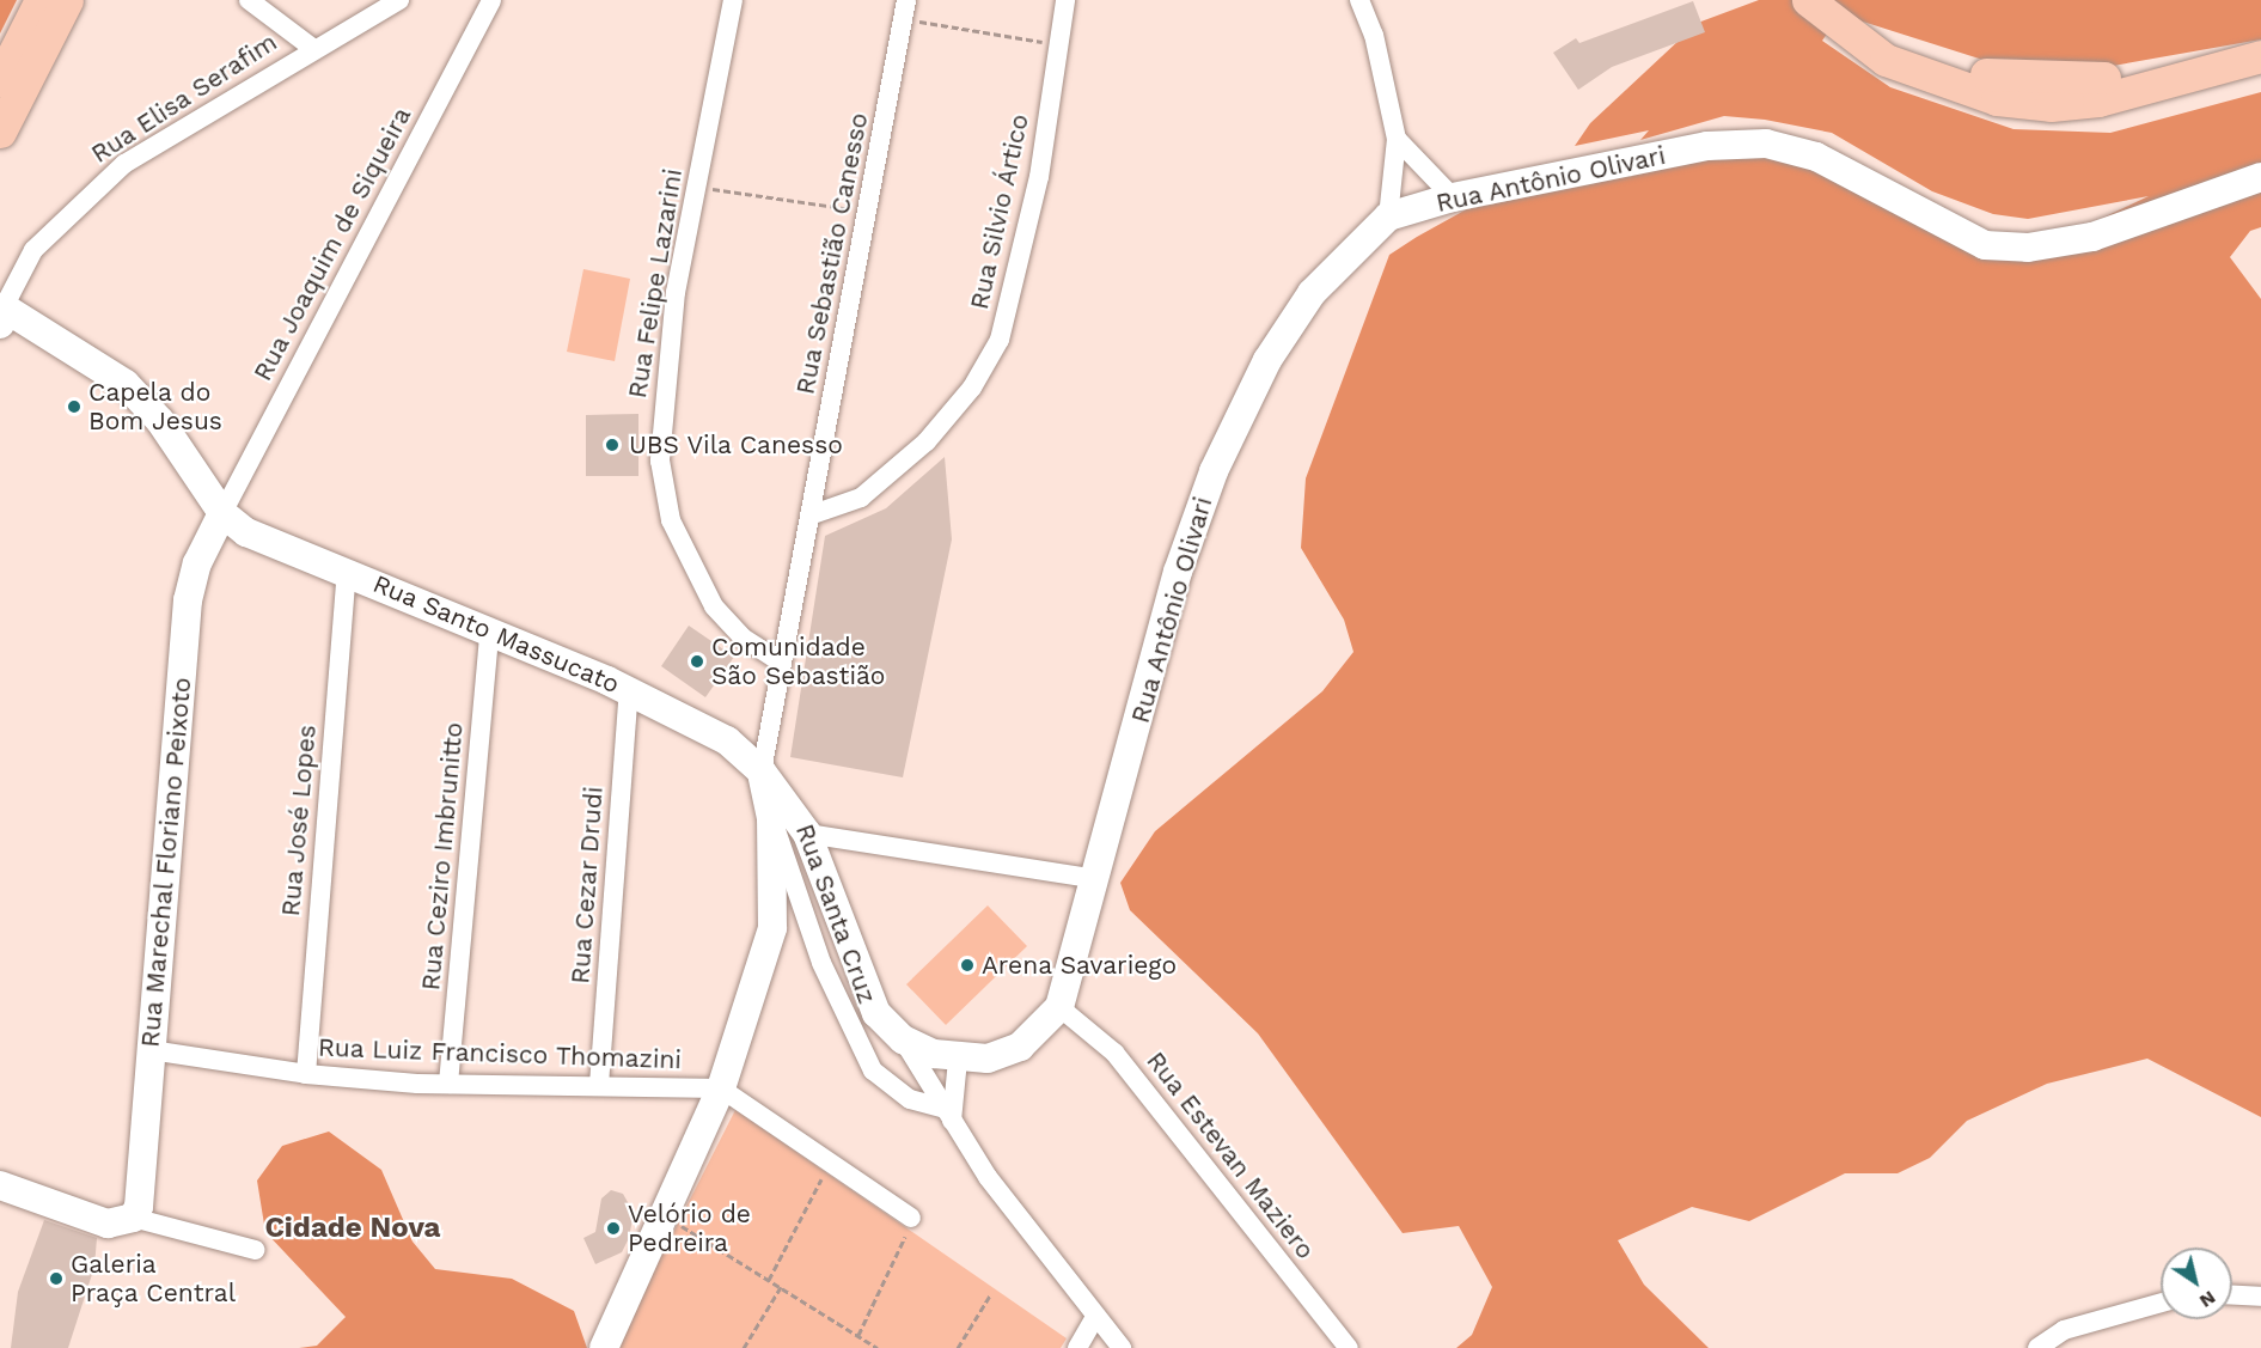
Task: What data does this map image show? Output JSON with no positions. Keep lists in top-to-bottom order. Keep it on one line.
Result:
{"streets":{"street":["Rua Elisa Serafim","Rua Antônio Olivari","Rua Silvio Ártico","Rua Joaquim de Siqueira","Rua Sebastião Canesso","Rua Felipe Lazarini","Rua Santo Massucato","Rua José Lopes","Rua Ceziro Imbrunitto","Rua Marechal Floriano Peixoto","Rua Cezar Drudi","Rua Santa Cruz","Rua Luiz Francisco Thomazini","Rua Estevan Maziero"]},"crossings":[["Rua Antônio Olivari","Rua Sebastião Canesso"],["Rua Antônio Olivari","Rua Santo Massucato"],["Rua Antônio Olivari","Rua Estevan Maziero"],["Rua Silvio Ártico","Rua Sebastião Canesso"],["Rua Joaquim de Siqueira","Rua Santo Massucato"],["Rua Joaquim de Siqueira","Rua Marechal Floriano Peixoto"],["Rua Sebastião Canesso","Rua Felipe Lazarini"],["Rua Sebastião Canesso","Rua Santo Massucato"],["Rua Santo Massucato","Rua José Lopes"],["Rua Santo Massucato","Rua Ceziro Imbrunitto"],["Rua Santo Massucato","Rua Marechal Floriano Peixoto"],["Rua Santo Massucato","Rua Cezar Drudi"],["Rua José Lopes","Rua Luiz Francisco Thomazini"],["Rua Ceziro Imbrunitto","Rua Luiz Francisco Thomazini"],["Rua Marechal Floriano Peixoto","Rua Luiz Francisco Thomazini"],["Rua Cezar Drudi","Rua Luiz Francisco Thomazini"]],"districts":["Cidade Nova"],"places":["Capela do Bom Jesus","UBS Vila Canesso","Comunidade São Sebastião","Arena Savariego","Velório de Pedreira","Galeria Praça Central"],"north":"bottom right"}
